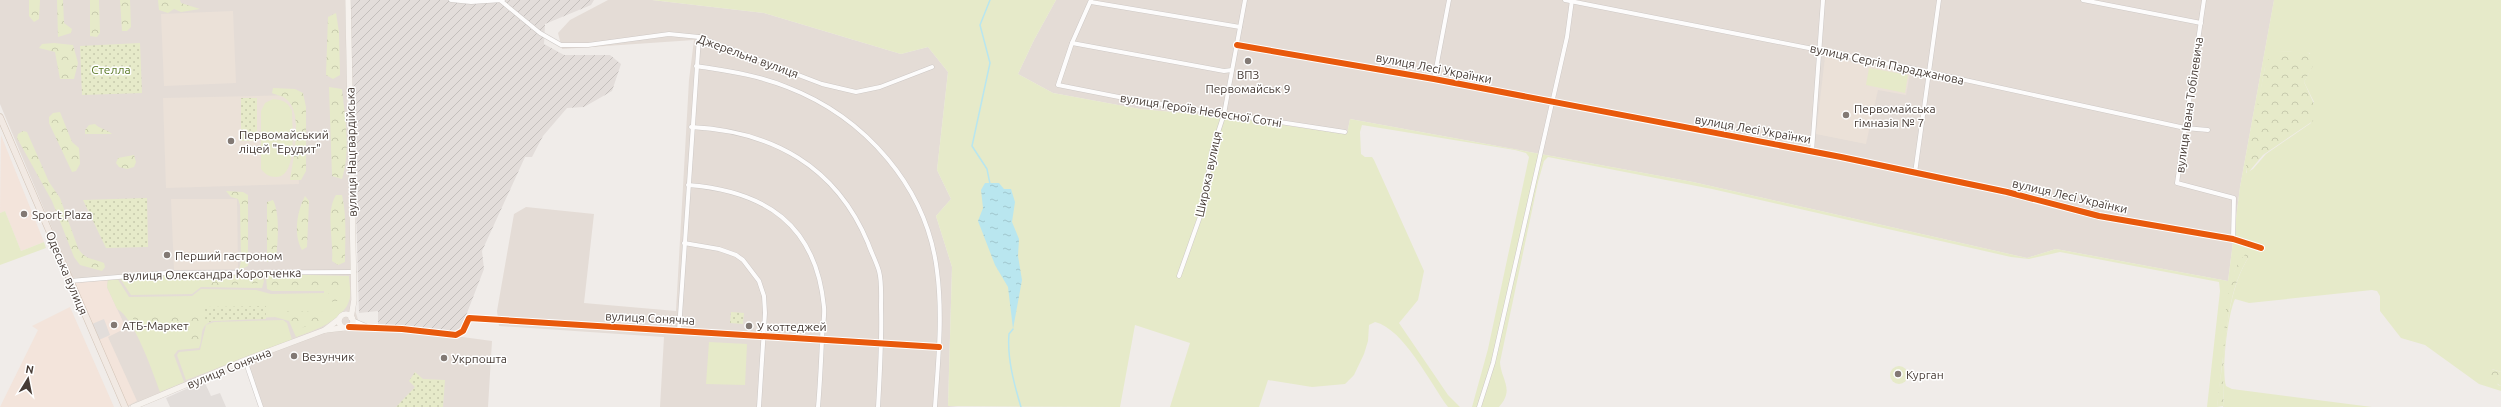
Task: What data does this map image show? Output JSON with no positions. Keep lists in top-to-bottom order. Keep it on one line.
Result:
{"streets":{"main road":["Одеська вулиця"],"street":["Джерельна вулиця","вулиця Сергія Параджанова","вулиця Лесі Українки","вулиця Івана Тобілевича","вулиця Героїв Небесної Сотні","вулиця Нацгвардійська","Широка вулиця","вулиця Олександра Коротченка","вулиця Сонячна"]},"crossings":[["вулиця Сергія Параджанова","вулиця Івана Тобілевича"],["вулиця Лесі Українки","вулиця Івана Тобілевича"],["вулиця Лесі Українки","Широка вулиця"],["вулиця Героїв Небесної Сотні","Широка вулиця"],["вулиця Нацгвардійська","вулиця Олександра Коротченка"],["вулиця Нацгвардійська","вулиця Сонячна"],["Одеська вулиця","вулиця Олександра Коротченка"]],"parks":["Стелла"],"places":["ВПЗ Первомайськ 9","Первомайська гімназія № 7","Первомайський ліцей \"Ерудит\"","Sport Plaza","Перший гастроном","АТБ-Маркет","У коттеджей","Везунчик","Укрпошта","Курган"],"north":"top"}
